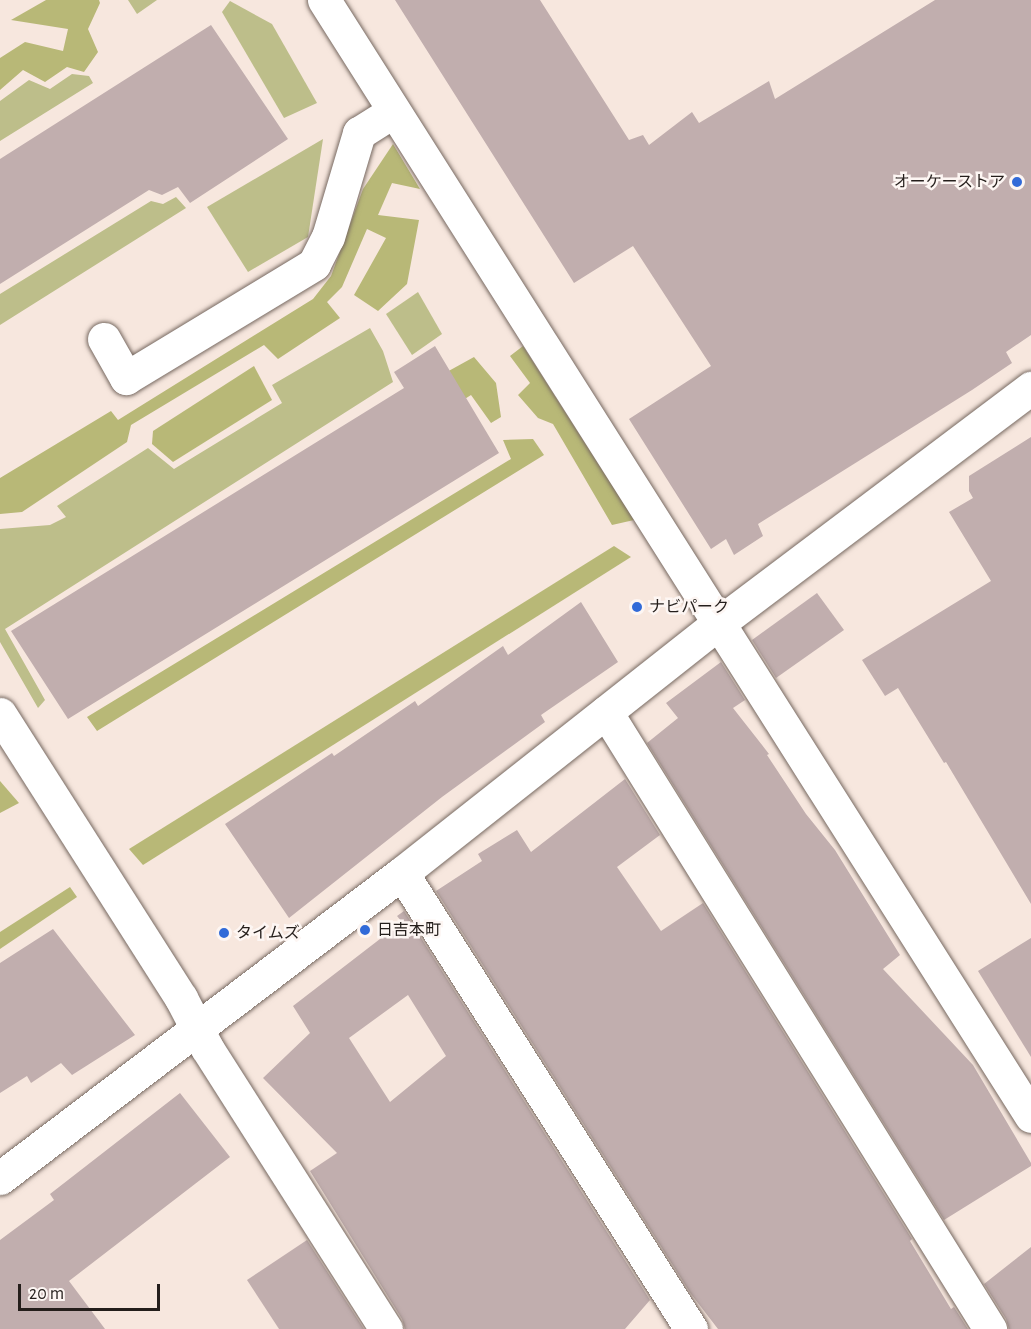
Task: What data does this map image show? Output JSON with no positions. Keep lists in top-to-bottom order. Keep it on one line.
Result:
{"places":["オーケーストア","ナビパーク","日吉本町","タイムズ"],"scale_bar":"20 m"}
